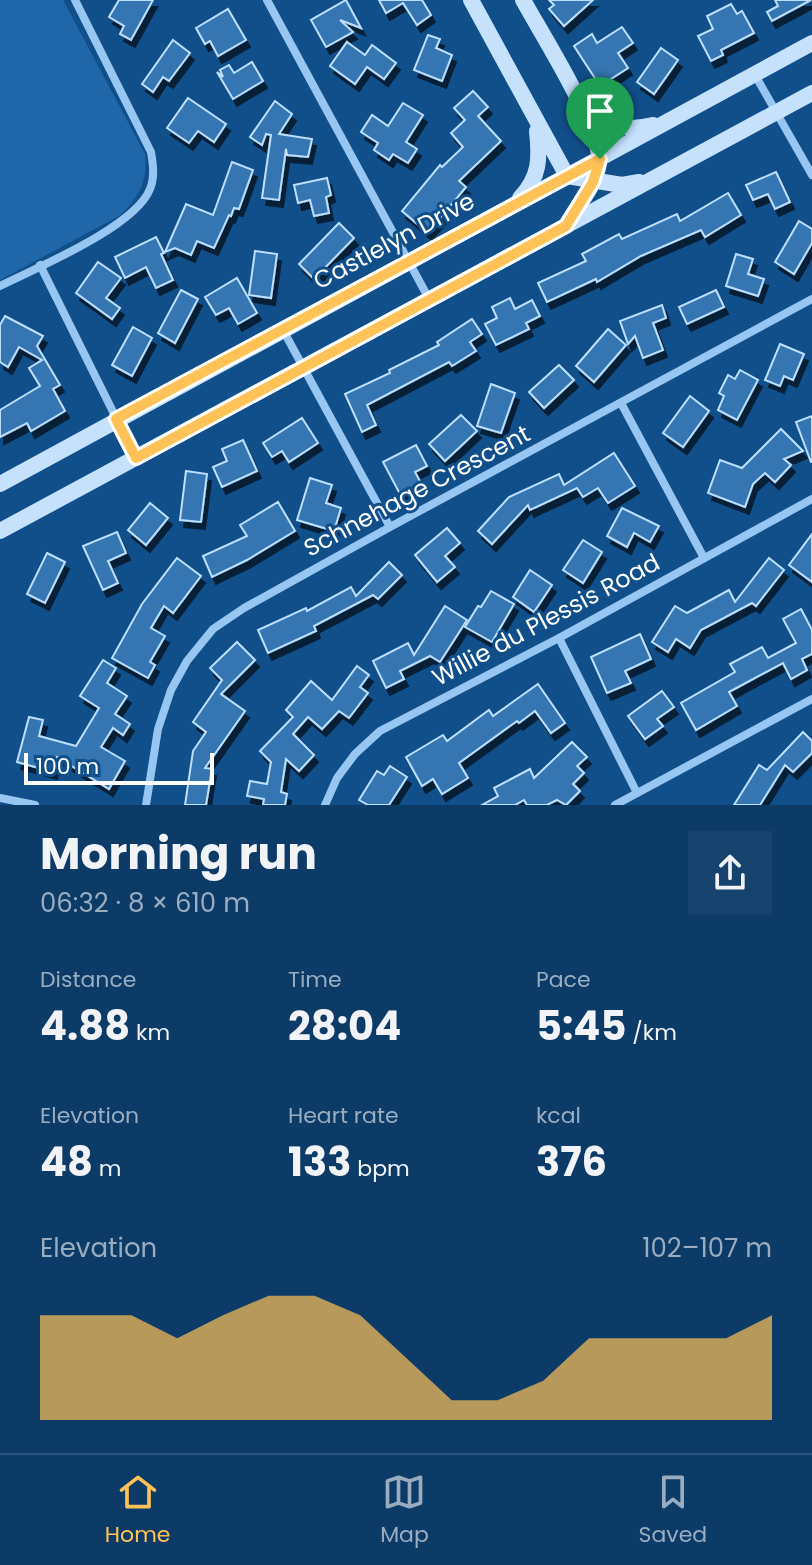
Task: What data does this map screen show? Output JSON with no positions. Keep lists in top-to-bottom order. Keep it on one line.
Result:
{"streets":{"street":["Castlelyn Drive","Schnehage Crescent","Willie du Plessis Road"]},"scale_bar":"100 m","page":{"scale":"100 m","heading":["Morning run","06:32 · 8 × 610 m"],"stats":[["Distance","4.88 km"],["Time","28:04"],["Pace","5:45 /km"],["Elevation","48 m"],["Heart rate","133 bpm"],["kcal","376"]],"chart":["Elevation","102–107 m"],"tabs":["Home","Map","Saved"]}}
